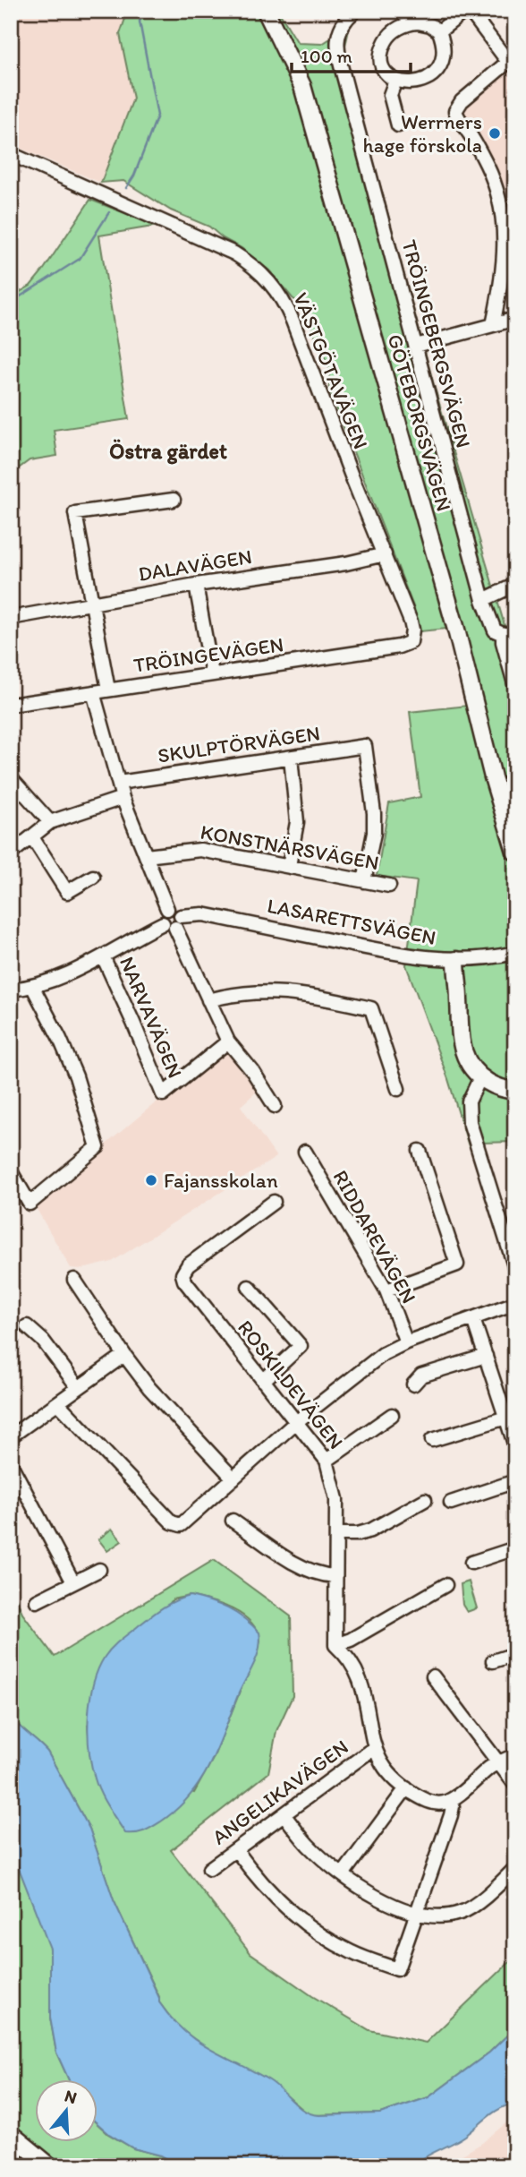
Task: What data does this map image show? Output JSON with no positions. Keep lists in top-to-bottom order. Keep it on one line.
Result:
{"streets":{"main road":["GÖTEBORGSVÄGEN"],"street":["TRÖINGEBERGSVÄGEN","VÄSTGÖTAVÄGEN","DALAVÄGEN","TRÖINGEVÄGEN","SKULPTÖRVÄGEN","KONSTNÄRSVÄGEN","LASARETTSVÄGEN","NARVAVÄGEN","RIDDAREVÄGEN","ROSKILDEVÄGEN","ANGELIKAVÄGEN"]},"crossings":[["VÄSTGÖTAVÄGEN","DALAVÄGEN"],["VÄSTGÖTAVÄGEN","TRÖINGEVÄGEN"],["SKULPTÖRVÄGEN","KONSTNÄRSVÄGEN"],["LASARETTSVÄGEN","NARVAVÄGEN"]],"districts":["Östra gärdet"],"places":["Werrners hage förskola","Fajansskolan"],"scale_bar":"100 m","north":"top"}
